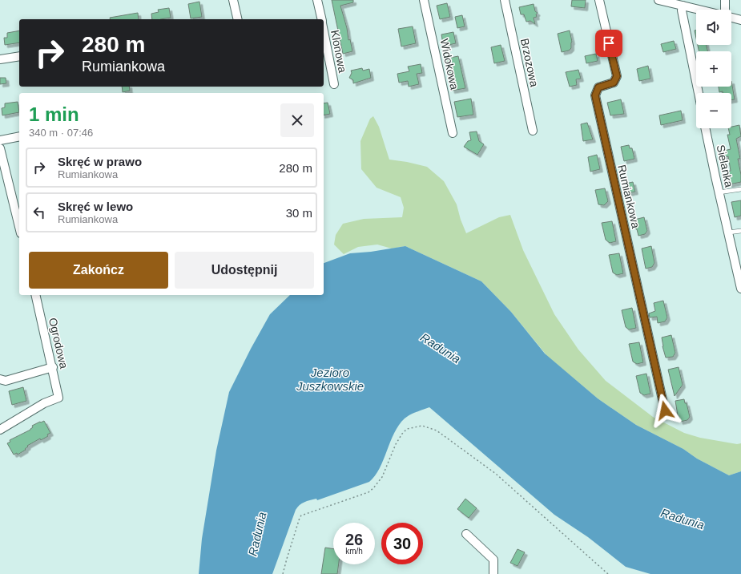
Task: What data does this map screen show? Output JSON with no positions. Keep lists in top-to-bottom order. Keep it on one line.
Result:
{"streets":{"street":["Klonowa","Brzozowa","Widokowa","Sielanka","Rumiankowa","Ogrodowa"]},"water":["Radunia","Jezioro Juszkowskie"],"page":{"map_buttons":["+","−"],"turn":["280 m","Rumiankowa"],"heading":["1 min","340 m · 07:46"],"list":[{"name":"Skręć w prawo","note":"Rumiankowa","value":"280 m"},{"name":"Skręć w lewo","note":"Rumiankowa","value":"30 m"}],"buttons":["Zakończ","Udostępnij"],"speed":"26 km/h","limit":"30"}}
